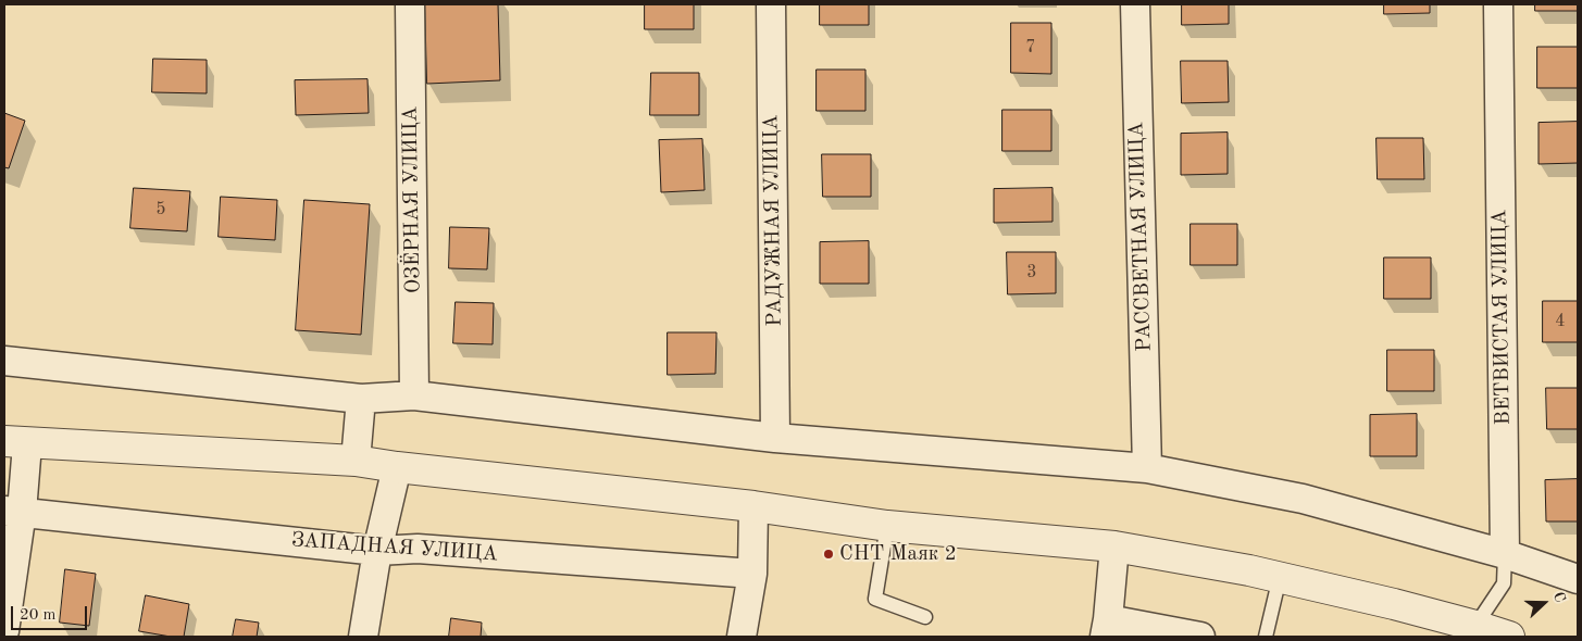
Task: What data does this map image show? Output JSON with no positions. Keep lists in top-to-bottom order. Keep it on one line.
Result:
{"streets":{"street":["ОЗЁРНАЯ УЛИЦА","РАДУЖНАЯ УЛИЦА","РАССВЕТНАЯ УЛИЦА","ВЕТВИСТАЯ УЛИЦА","ЗАПАДНАЯ УЛИЦА"]},"places":["СНТ Маяк 2"],"house_numbers":["7","5","3","4"],"scale_bar":"20 m","north":"right"}
